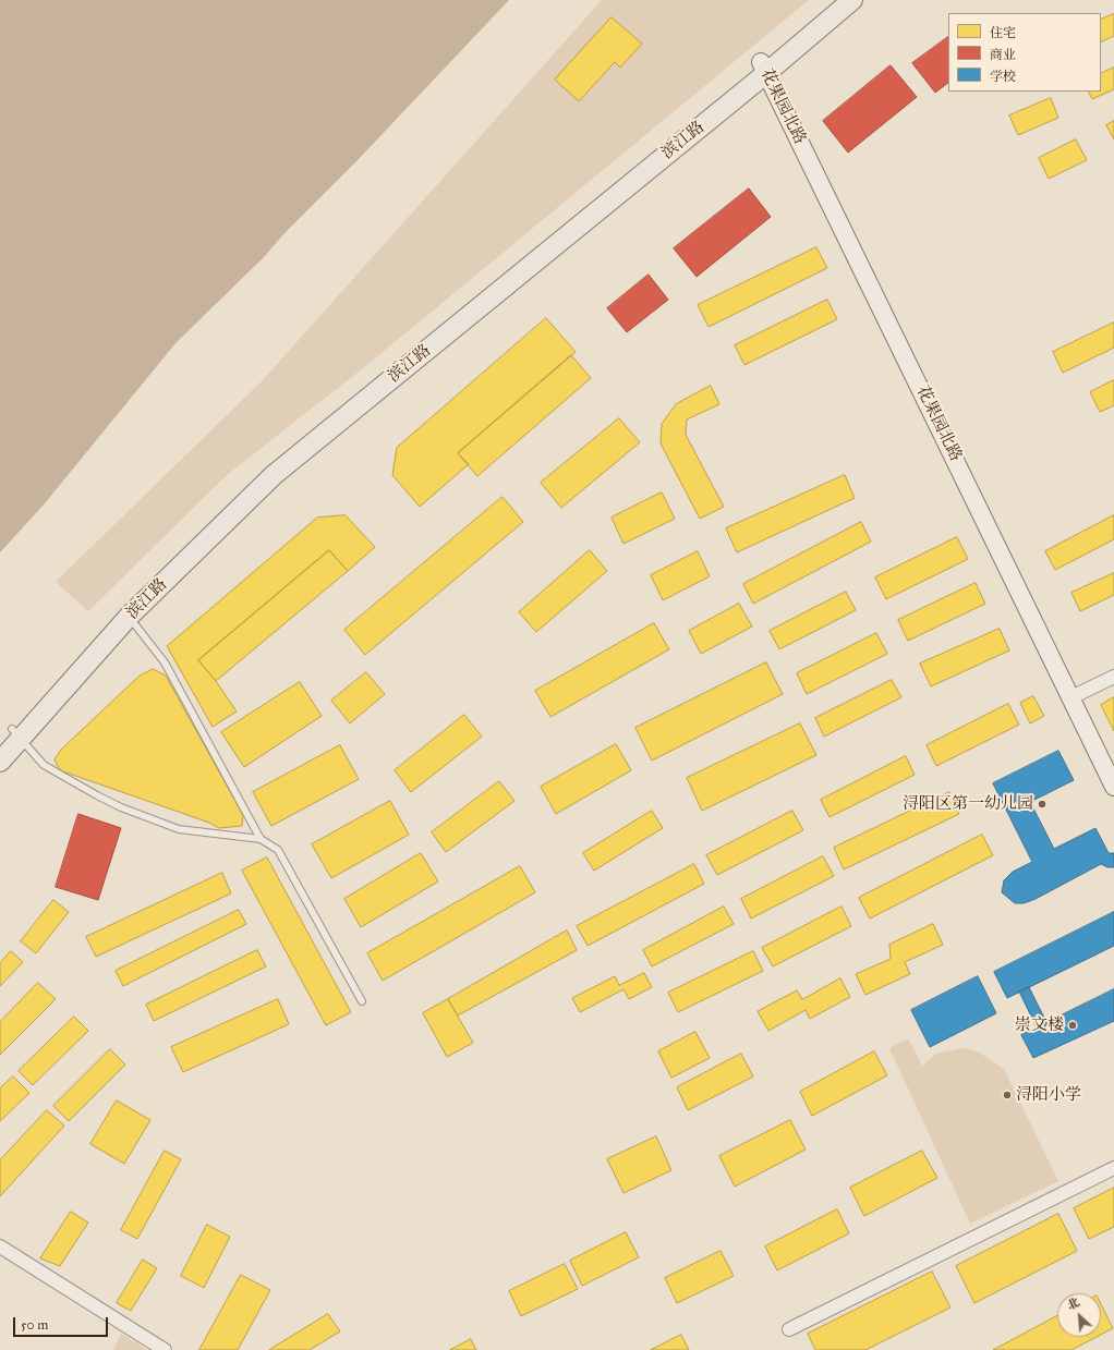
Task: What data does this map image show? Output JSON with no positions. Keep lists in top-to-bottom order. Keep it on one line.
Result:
{"streets":{"main road":["滨江路"],"street":["花果园北路"]},"crossings":[["花果园北路","滨江路"]],"places":["浔阳区第一幼儿园","崇文楼","浔阳小学"],"legend":["住宅","商业","学校"],"scale_bar":"50 m","north":"top left"}
